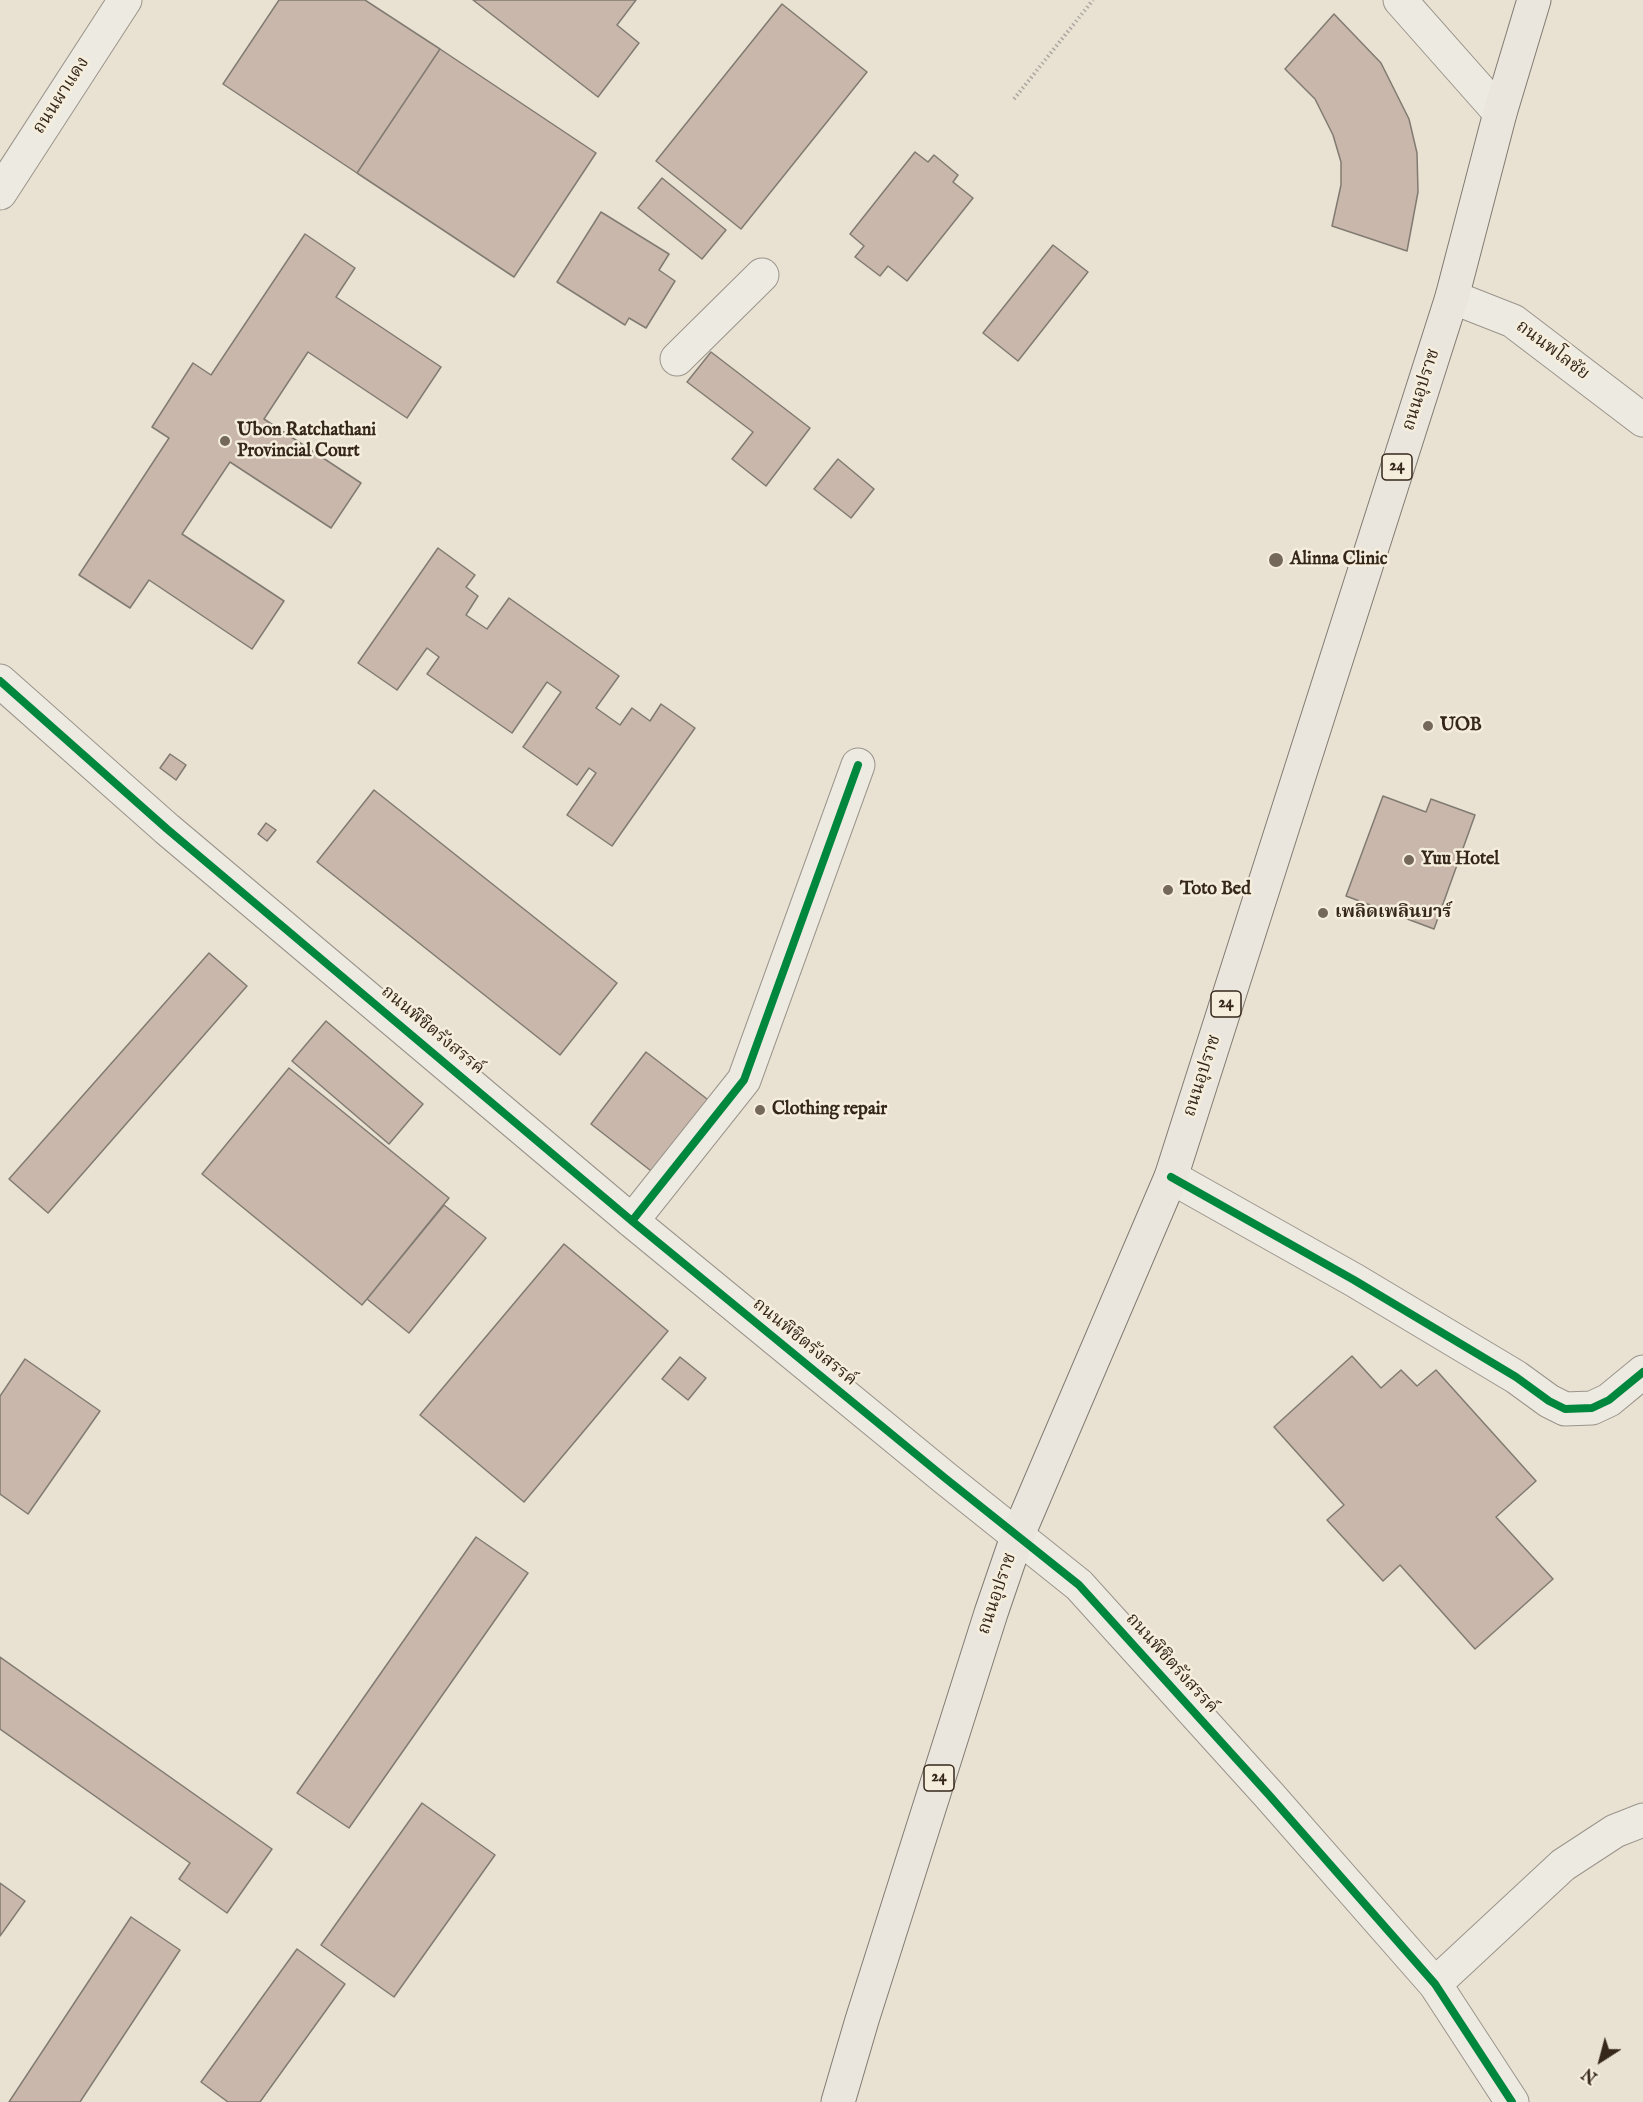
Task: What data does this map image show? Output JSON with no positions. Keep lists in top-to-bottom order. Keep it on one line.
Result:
{"streets":{"main road":["ถนนอุปราช","24"],"street":["ถนนผาแดง","ถนนพโลชัย","ถนนพิชิตรังสรรค์"]},"crossings":[["ถนนพโลชัย","ถนนอุปราช"],["ถนนอุปราช","ถนนพิชิตรังสรรค์"]],"places":["Ubon Ratchathani Provincial Court","Alinna Clinic","UOB","Yuu Hotel","Toto Bed","เพลิดเพลินบาร์","Clothing repair"],"north":"bottom left"}
